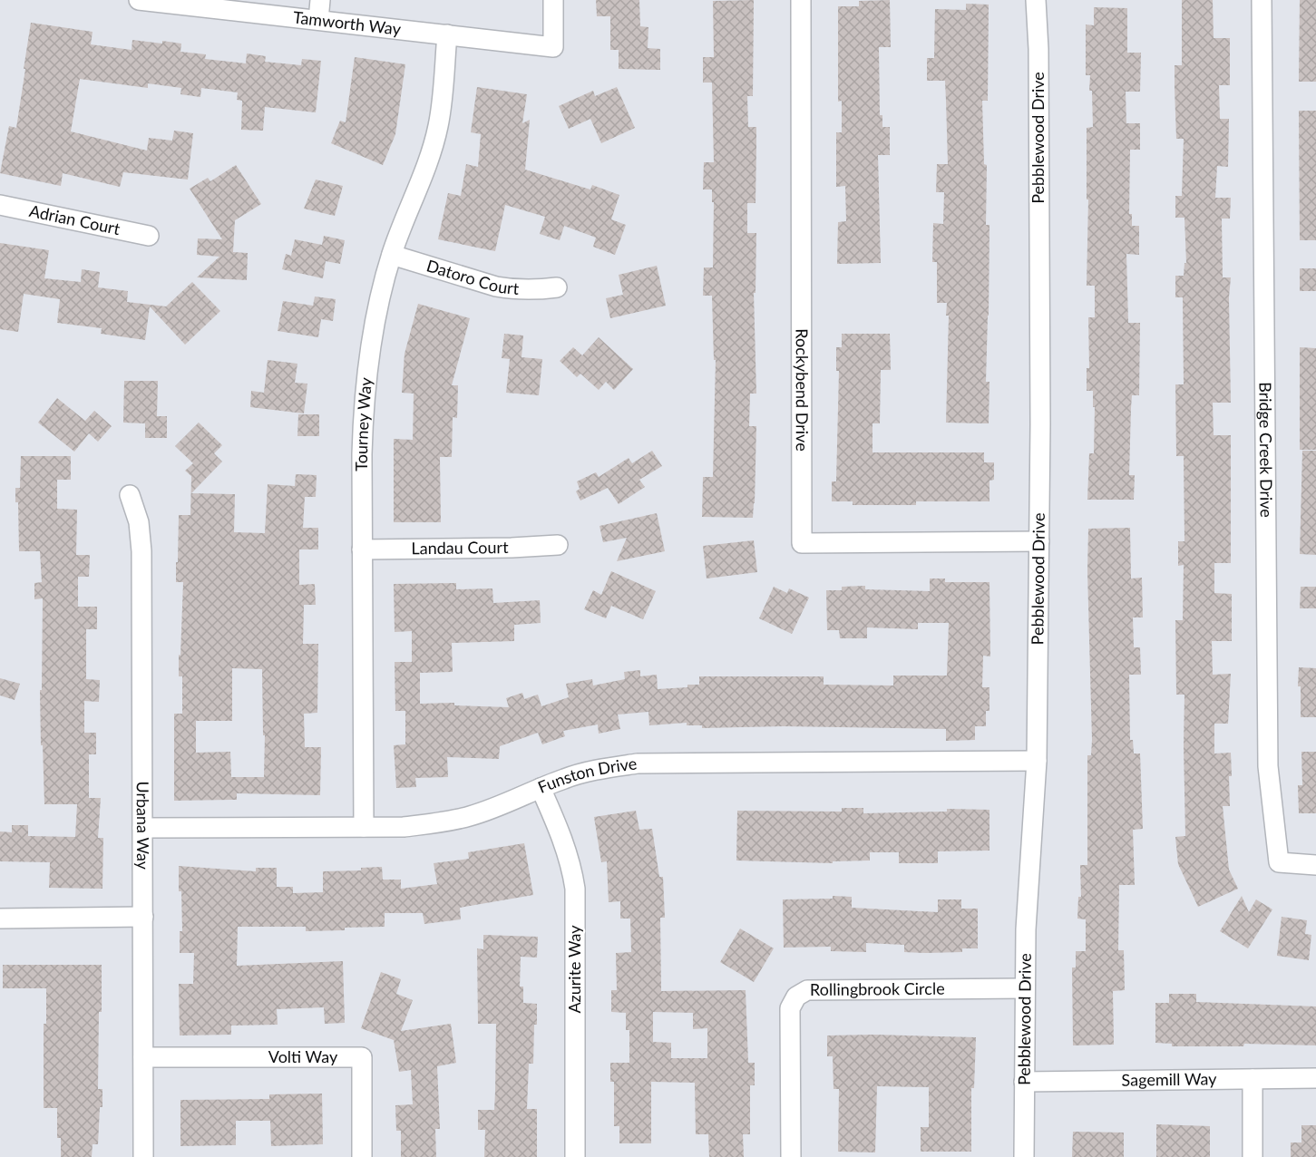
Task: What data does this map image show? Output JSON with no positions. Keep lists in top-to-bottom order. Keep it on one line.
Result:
{"streets":{"street":["Tamworth Way","Pebblewood Drive","Adrian Court","Datoro Court","Rockybend Drive","Tourney Way","Bridge Creek Drive","Landau Court","Funston Drive","Urbana Way","Azurite Way","Rollingbrook Circle","Volti Way","Sagemill Way"]},"crossings":[["Tamworth Way","Tourney Way"],["Pebblewood Drive","Rockybend Drive"],["Pebblewood Drive","Funston Drive"],["Pebblewood Drive","Rollingbrook Circle"],["Pebblewood Drive","Sagemill Way"],["Datoro Court","Tourney Way"],["Tourney Way","Landau Court"],["Tourney Way","Funston Drive"],["Funston Drive","Urbana Way"],["Funston Drive","Azurite Way"],["Urbana Way","Volti Way"]]}
